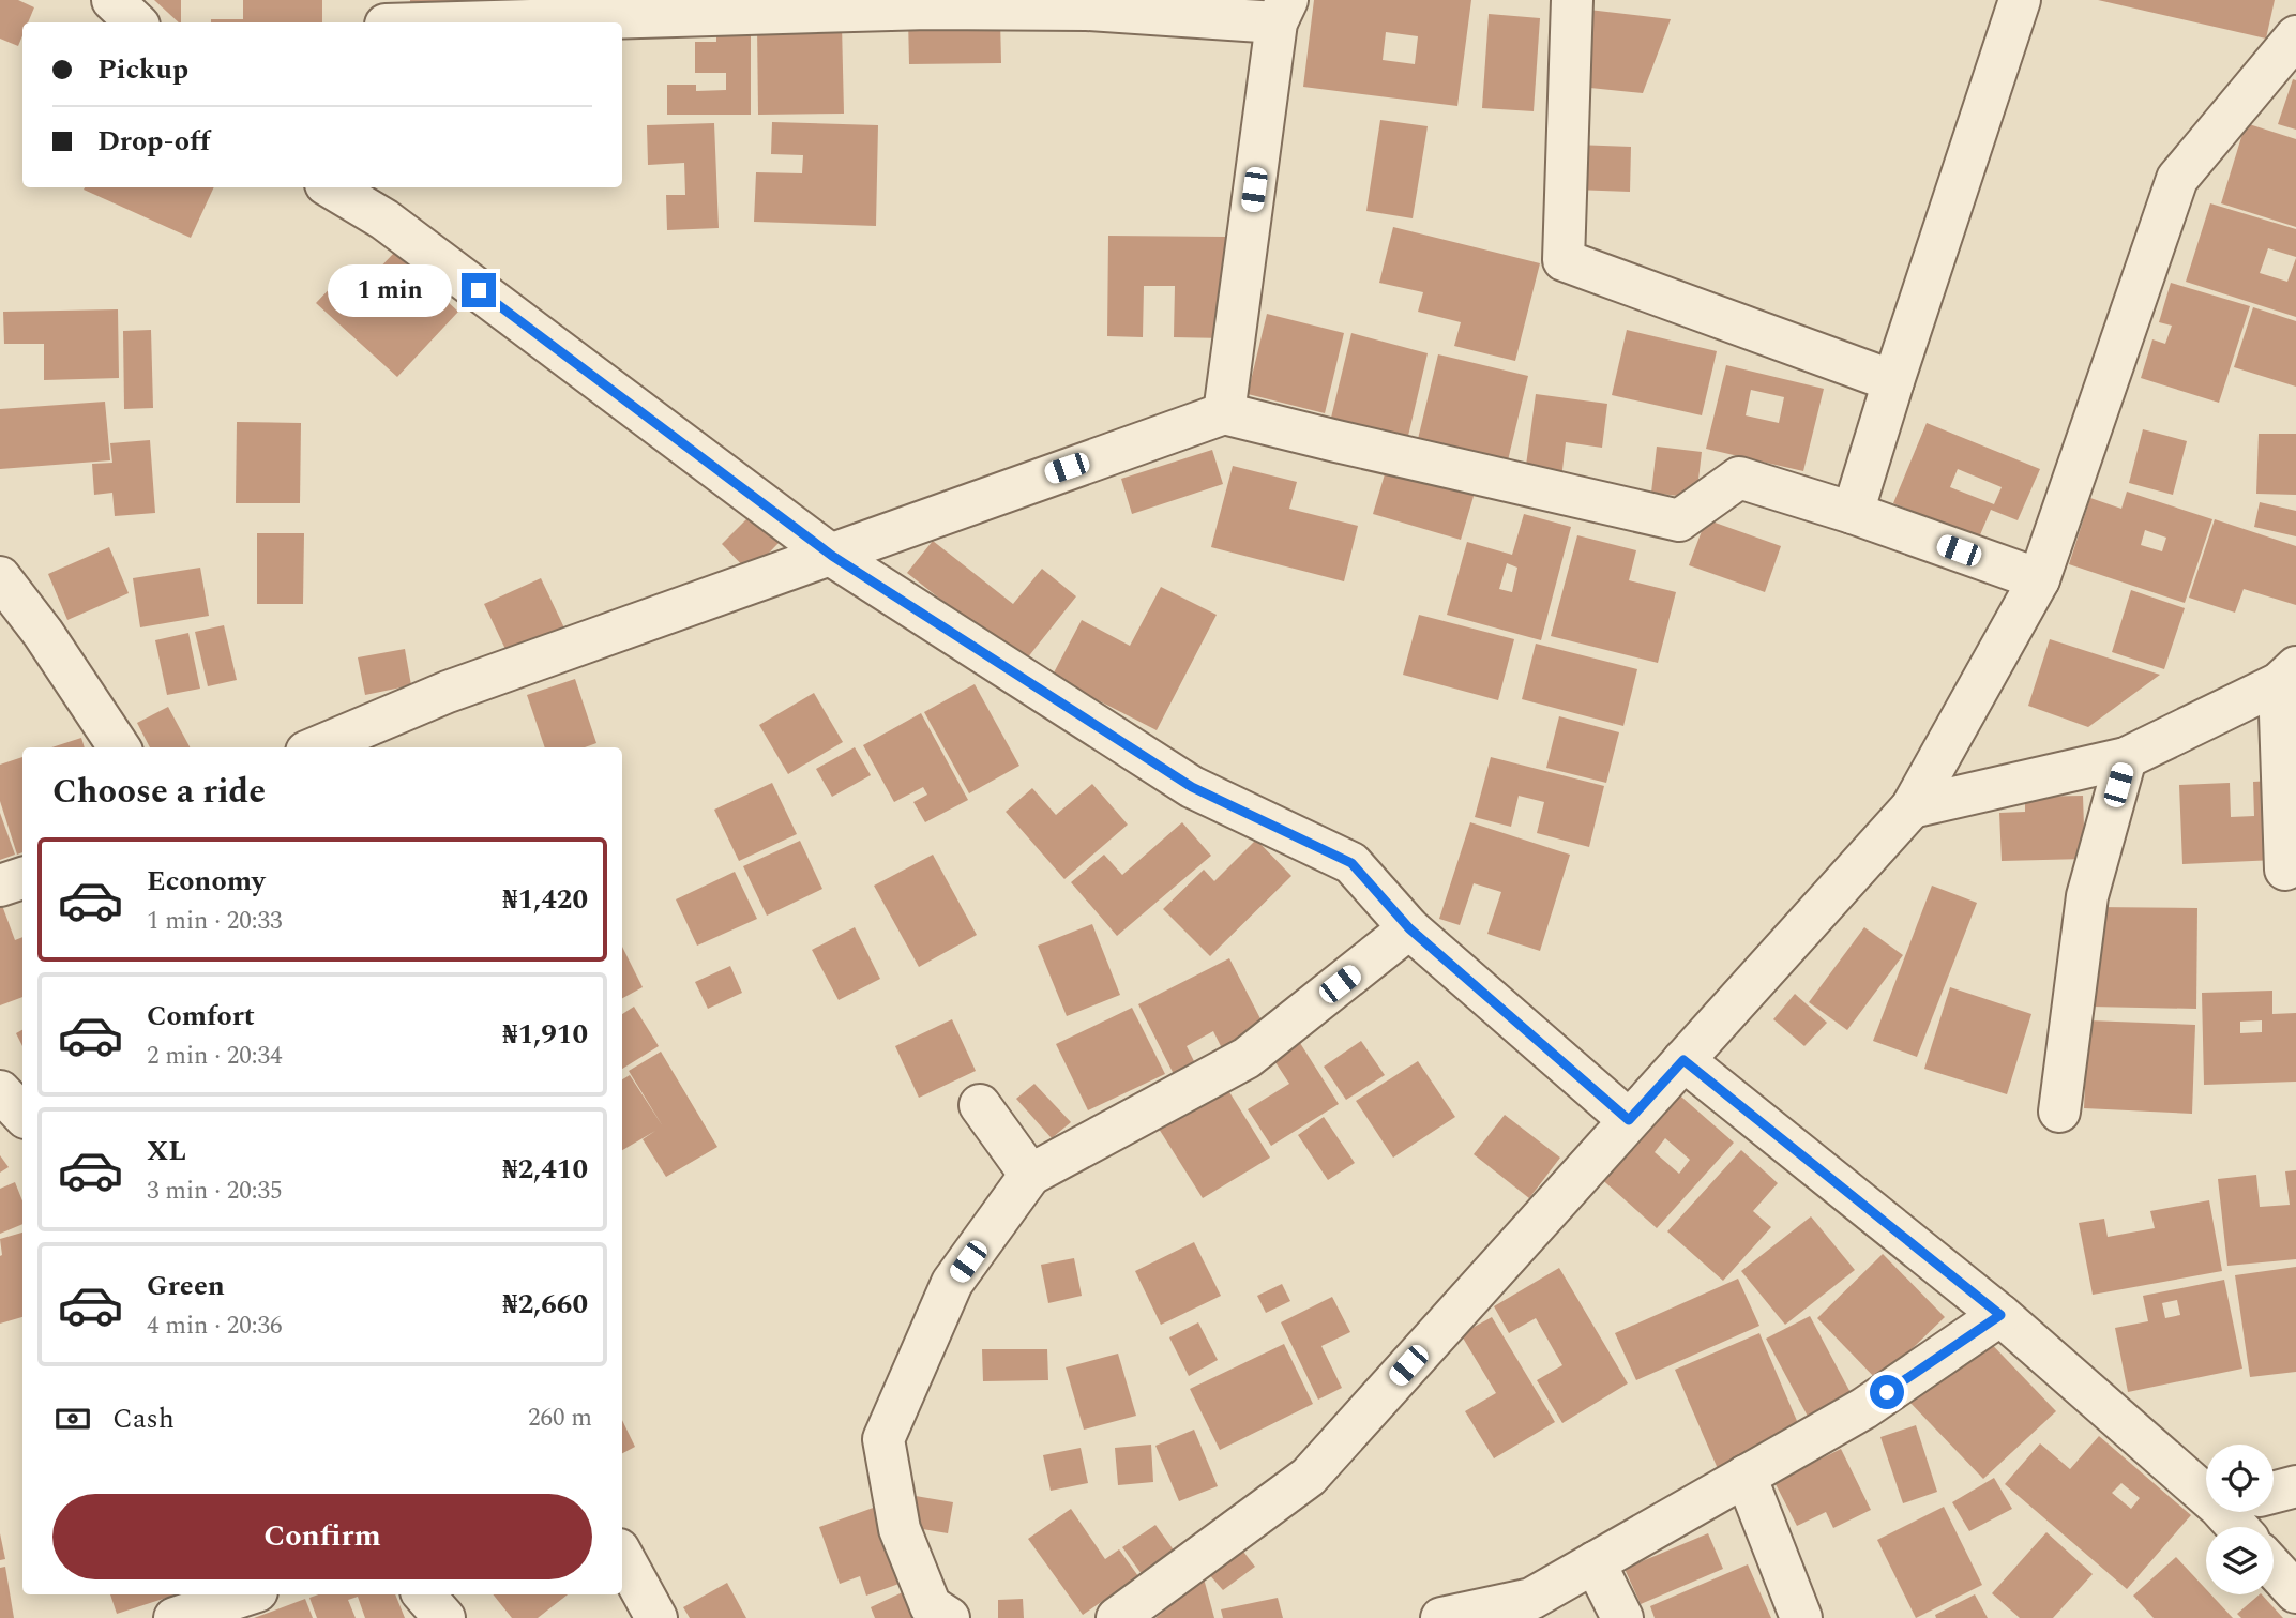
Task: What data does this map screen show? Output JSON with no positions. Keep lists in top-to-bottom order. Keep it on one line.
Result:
{"page":{"banner":["Pickup","Drop-off"],"bubble":"1 min","heading":"Choose a ride","list":[{"name":"Economy","note":"1 min · 20:33","value":"₦1,420"},{"name":"Comfort","note":"2 min · 20:34","value":"₦1,910"},{"name":"XL","note":"3 min · 20:35","value":"₦2,410"},{"name":"Green","note":"4 min · 20:36","value":"₦2,660"}],"pay":["Cash","260 m"],"buttons":"Confirm"}}
